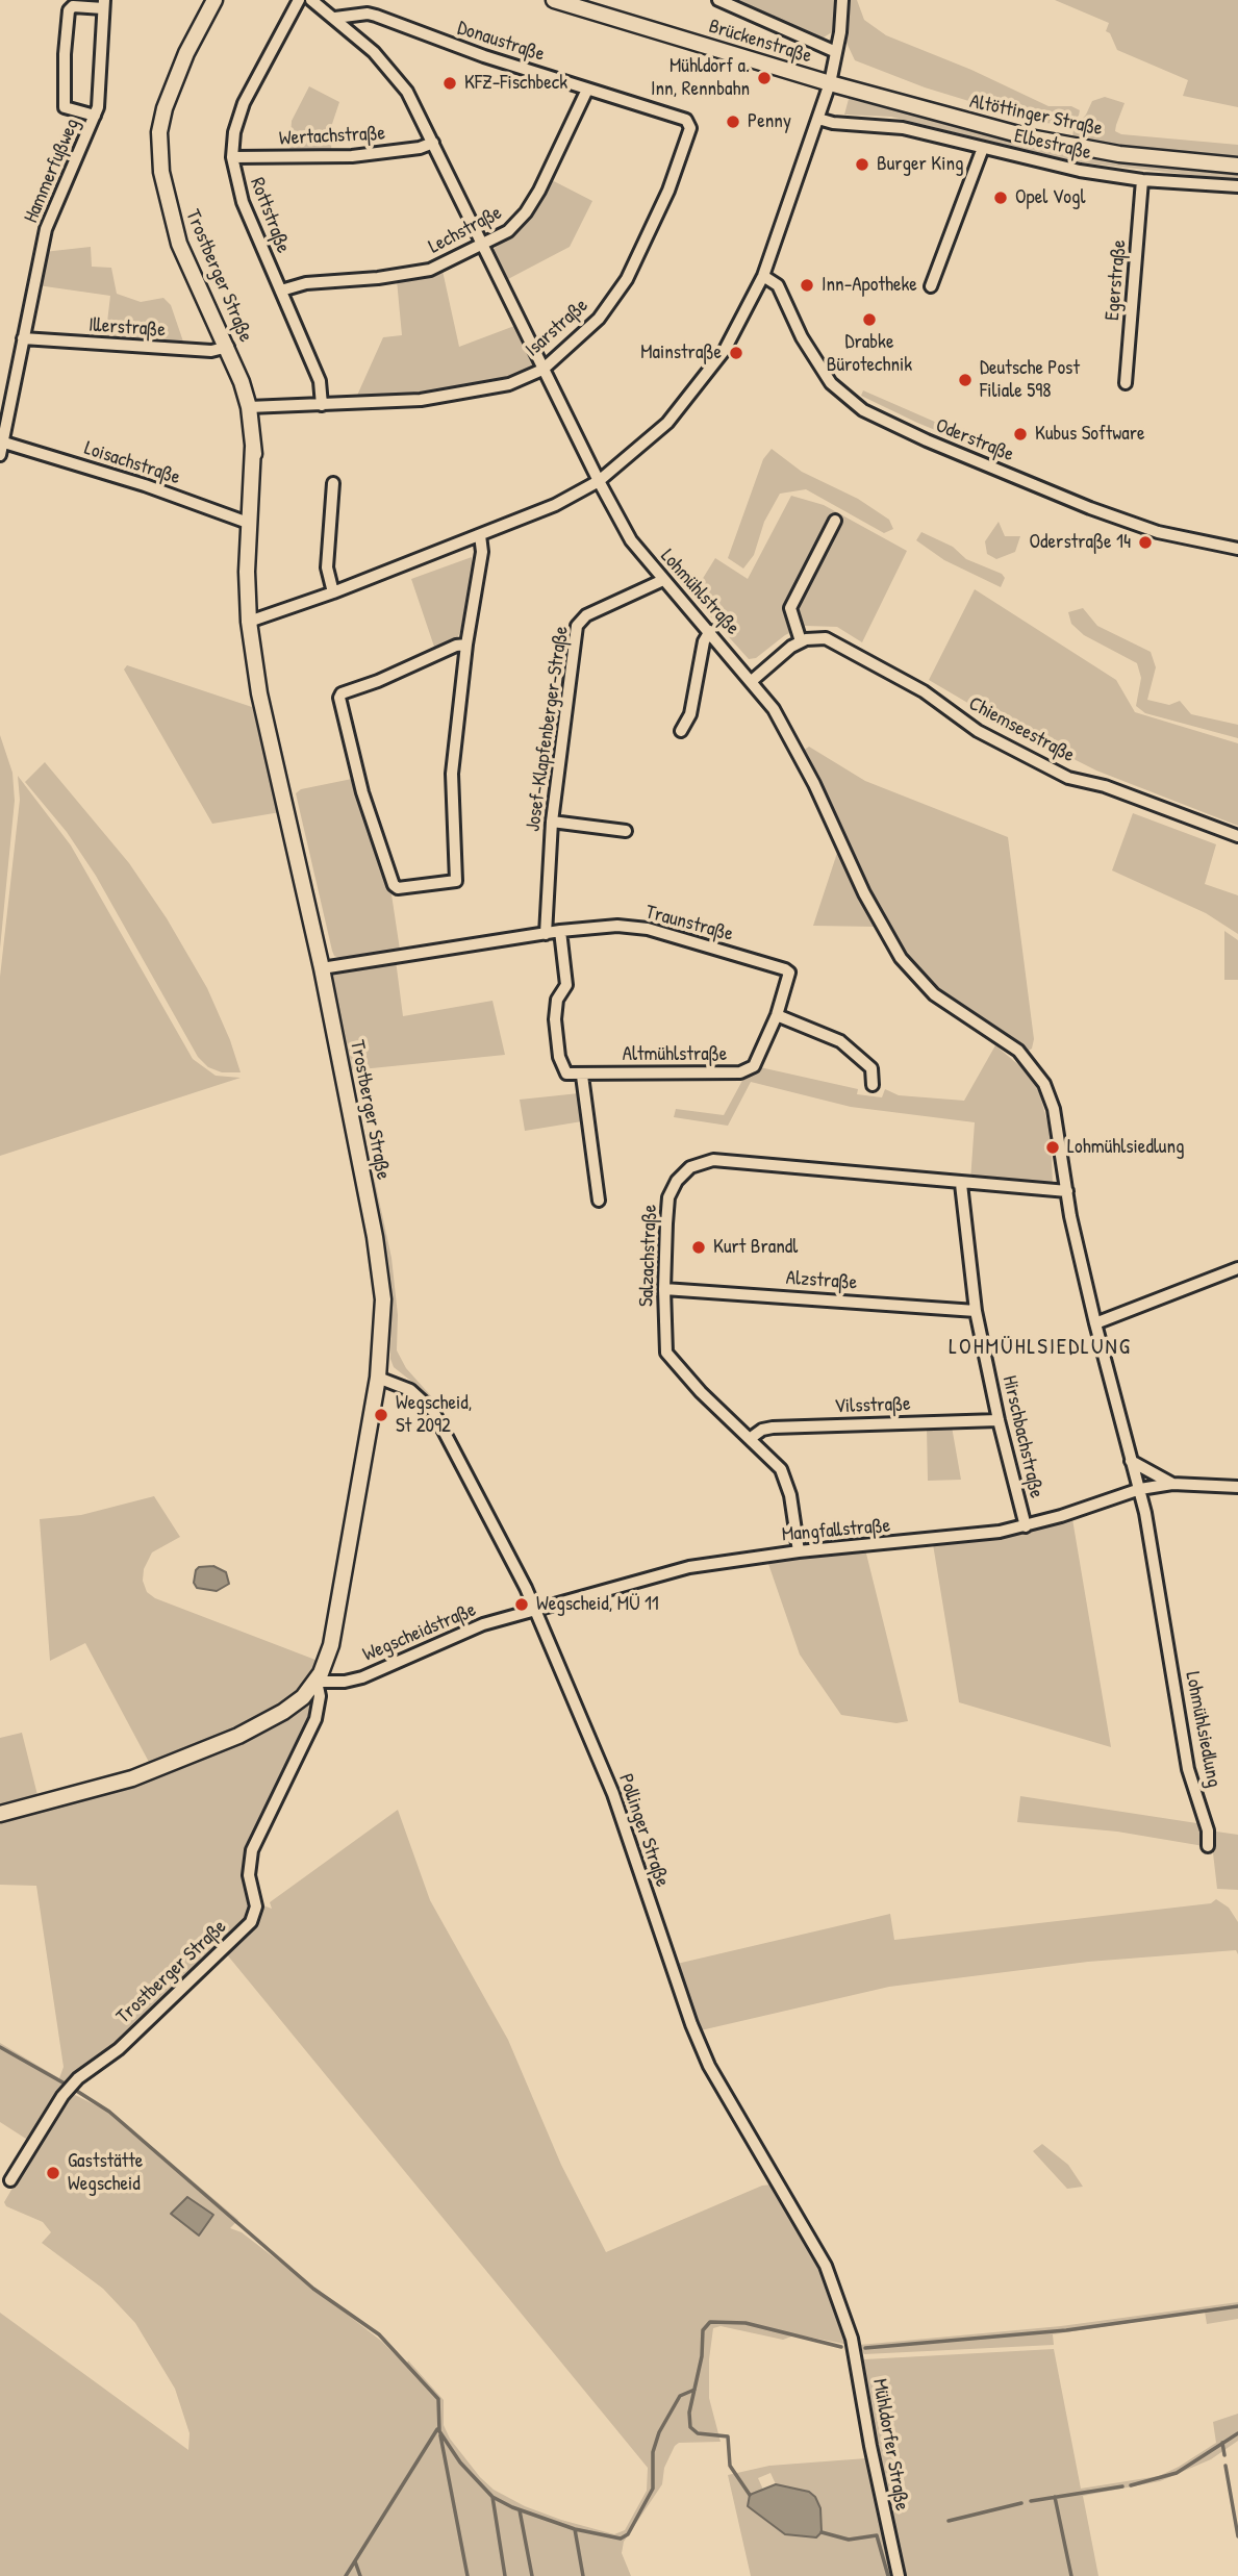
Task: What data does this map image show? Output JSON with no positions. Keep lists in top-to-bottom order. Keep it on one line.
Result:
{"streets":{"main road":["Brückenstraße","Altöttinger Straße","Trostberger Straße"],"street":["Donaustraße","Wertachstraße","Elbestraße","Hammerfußweg","Rottstraße","Lechstraße","Egerstraße","Illerstraße","Isarstraße","Oderstraße","Loisachstraße","Lohmühlstraße","Josef-Klapfenberger-Straße","Chiemseestraße","Traunstraße","Altmühlstraße","Salzachstraße","Alzstraße","Vilsstraße","Hirschbachstraße","Mangfallstraße","Wegscheidstraße","Lohmühlsiedlung","Pollinger Straße","Mühldorfer Straße"]},"crossings":[["Donaustraße","Lechstraße"],["Donaustraße","Isarstraße"],["Donaustraße","Lohmühlstraße"],["Brückenstraße","Altöttinger Straße"],["Wertachstraße","Rottstraße"],["Wertachstraße","Lohmühlstraße"],["Elbestraße","Egerstraße"],["Hammerfußweg","Illerstraße"],["Hammerfußweg","Loisachstraße"],["Rottstraße","Lechstraße"],["Rottstraße","Isarstraße"],["Lechstraße","Lohmühlstraße"],["Trostberger Straße","Illerstraße"],["Trostberger Straße","Isarstraße"],["Trostberger Straße","Loisachstraße"],["Trostberger Straße","Traunstraße"],["Trostberger Straße","Wegscheidstraße"],["Trostberger Straße","Pollinger Straße"],["Isarstraße","Lohmühlstraße"],["Lohmühlstraße","Josef-Klapfenberger-Straße"],["Lohmühlstraße","Salzachstraße"],["Lohmühlstraße","Lohmühlsiedlung"],["Josef-Klapfenberger-Straße","Traunstraße"],["Traunstraße","Altmühlstraße"],["Salzachstraße","Alzstraße"],["Salzachstraße","Vilsstraße"],["Salzachstraße","Hirschbachstraße"],["Salzachstraße","Mangfallstraße"],["Salzachstraße","Lohmühlsiedlung"],["Alzstraße","Hirschbachstraße"],["Vilsstraße","Hirschbachstraße"],["Hirschbachstraße","Mangfallstraße"],["Mangfallstraße","Wegscheidstraße"],["Mangfallstraße","Lohmühlsiedlung"],["Mangfallstraße","Pollinger Straße"],["Wegscheidstraße","Pollinger Straße"],["Pollinger Straße","Mühldorfer Straße"]],"districts":["LOHMÜHLSIEDLUNG"],"places":["Mühldorf a. Inn, Rennbahn","KFZ-Fischbeck","Penny","Burger King","Opel Vogl","Inn-Apotheke","Drabke Bürotechnik","Mainstraße","Deutsche Post Filiale 598","Kubus Software","Oderstraße 14","Lohmühlsiedlung","Kurt Brandl","Wegscheid, St 2092","Wegscheid, MÜ 11","Gaststätte Wegscheid"]}
